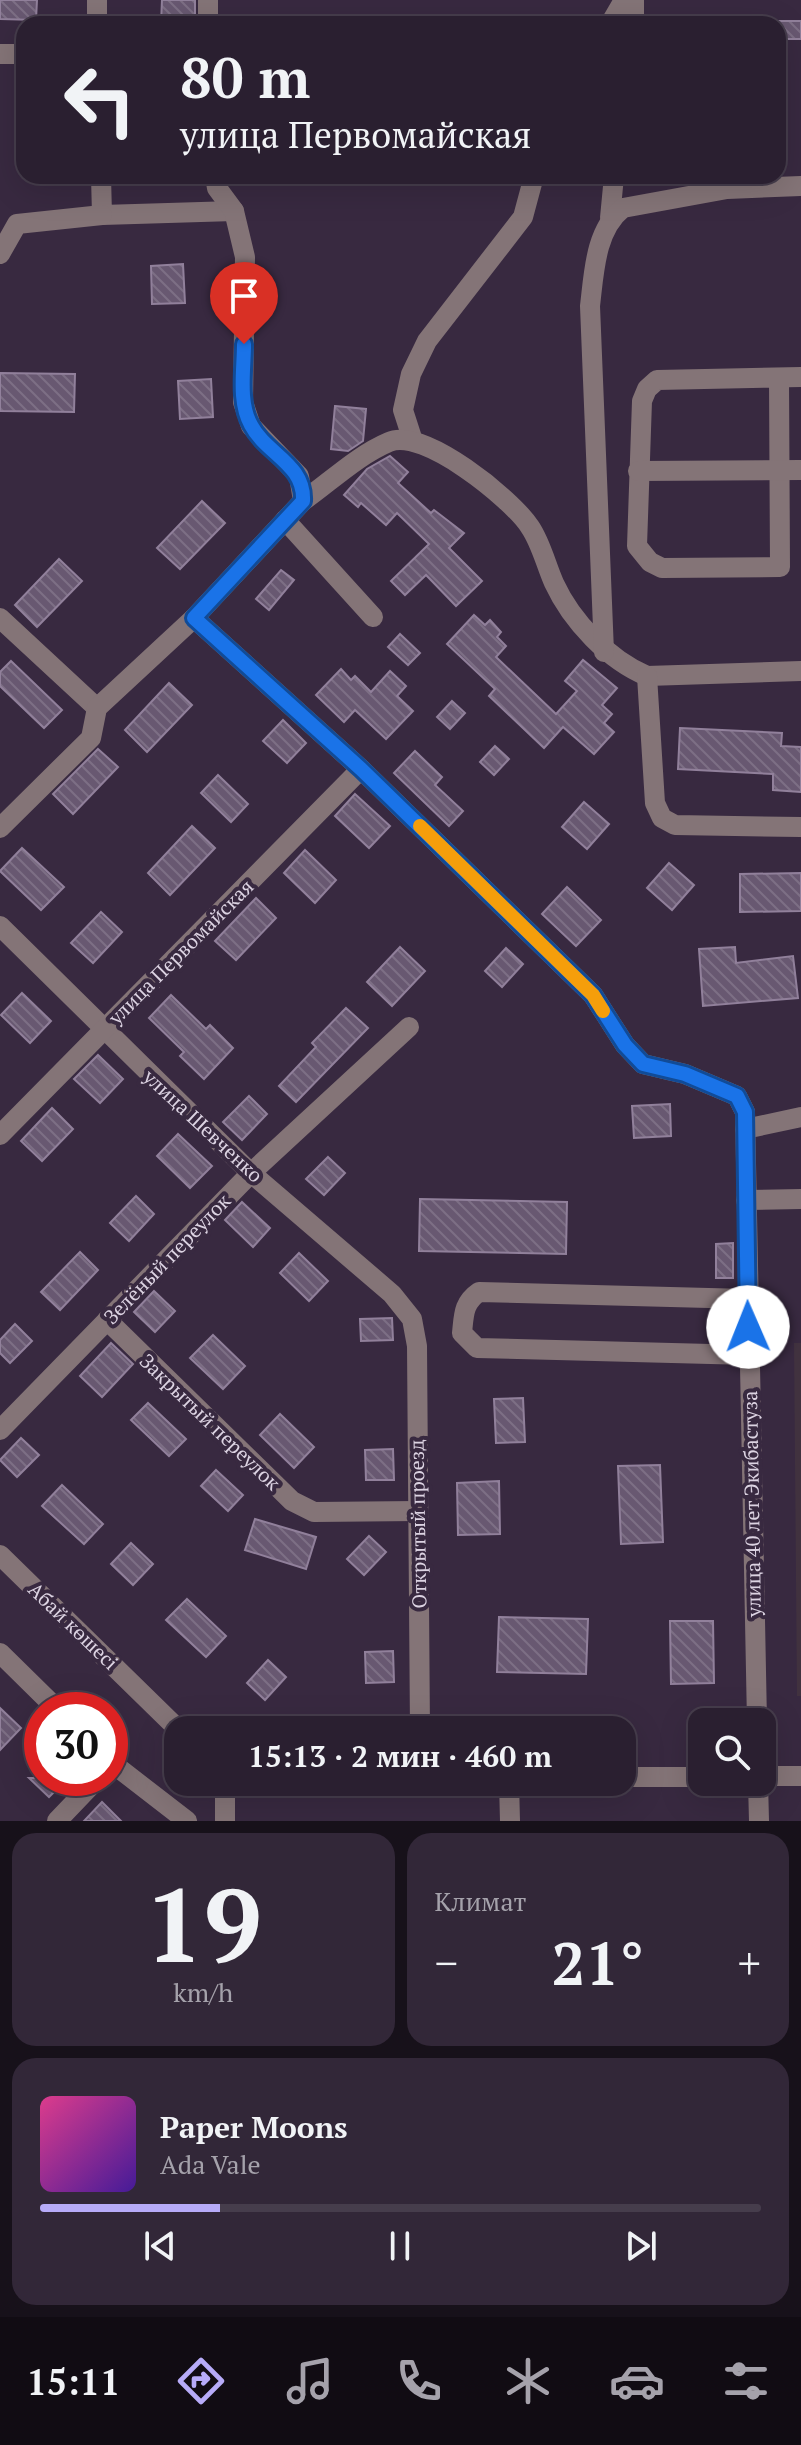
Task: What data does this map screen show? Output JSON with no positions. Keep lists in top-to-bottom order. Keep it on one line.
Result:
{"streets":{"street":["улица Первомайская","улица Шевченко","Зелёный переулок","Закрытый переулок","улица 40 лет Экибастуза","Открытый проезд","Абай көшесі"]},"crossings":[["улица Первомайская","улица Шевченко"],["улица Первомайская","улица 40 лет Экибастуза"],["улица Шевченко","Зелёный переулок"],["улица Шевченко","Открытый проезд"],["Зелёный переулок","Закрытый переулок"],["Закрытый переулок","Открытый проезд"]],"page":{"turn":["80 m","улица Первомайская"],"limit":"30","trip":"15:13 · 2 мин · 460 m","tile":[["19","km/h"],"Климат"],"heat":["−","21°","+"],"song":["Paper Moons","Ada Vale"],"tabs":"15:11"}}
